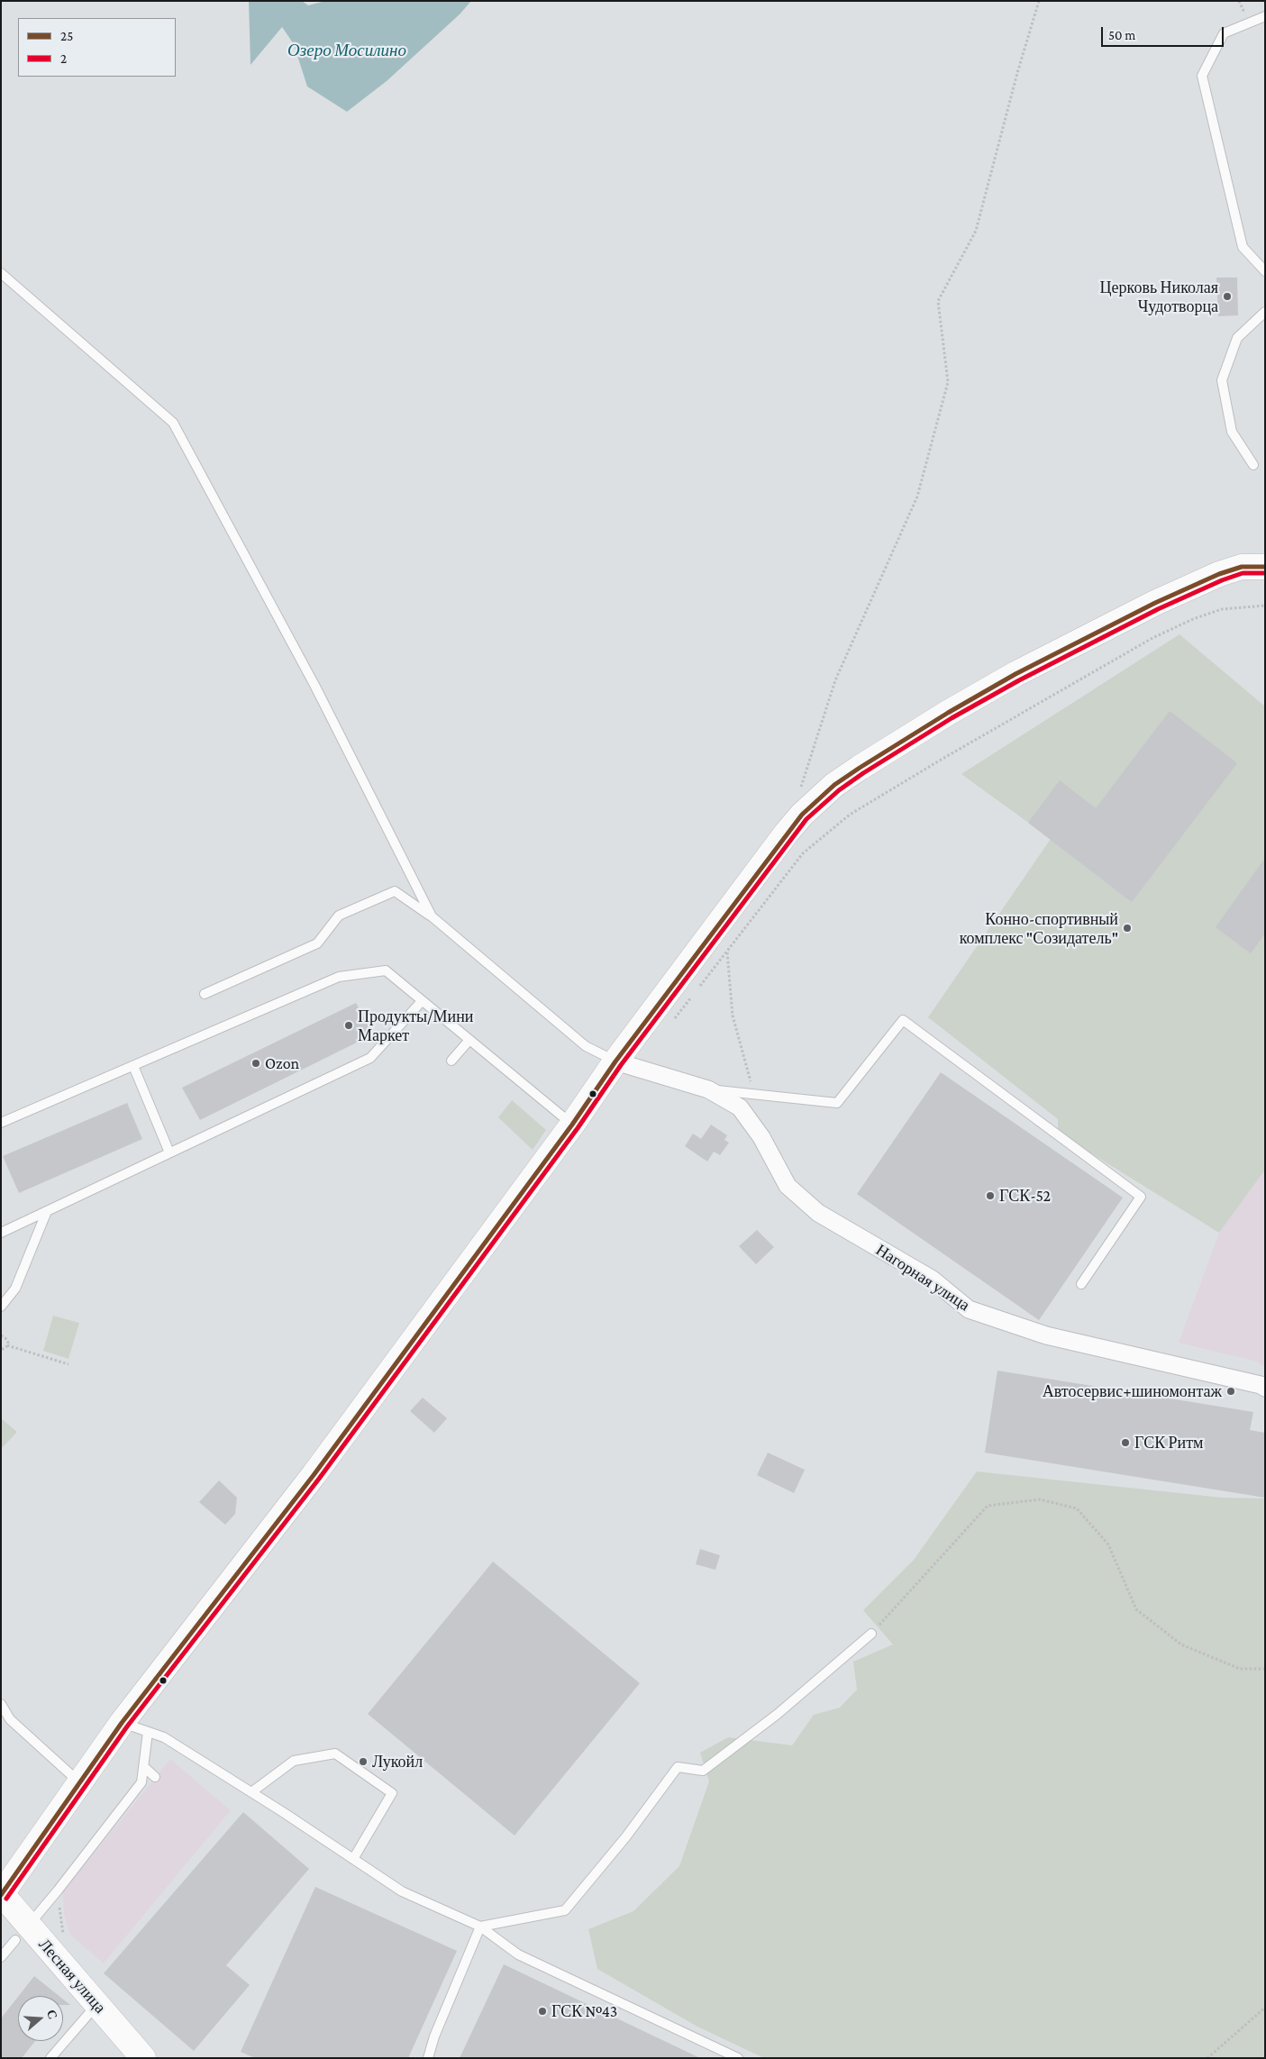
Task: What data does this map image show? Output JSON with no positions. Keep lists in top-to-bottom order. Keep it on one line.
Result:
{"streets":{"street":["Нагорная улица","Лесная улица"]},"water":["Озеро Мосилино"],"places":["Церковь Николая Чудотворца","Конно-спортивный комплекс \"Созидатель\"","Продукты/Мини Маркет","Ozon","ГСК-52","Автосервис+шиномонтаж","ГСК Ритм","Лукойл","ГСК №43"],"lines":["transit line 25","transit line 2"],"legend":["25","2"],"scale_bar":"50 m","north":"right"}
